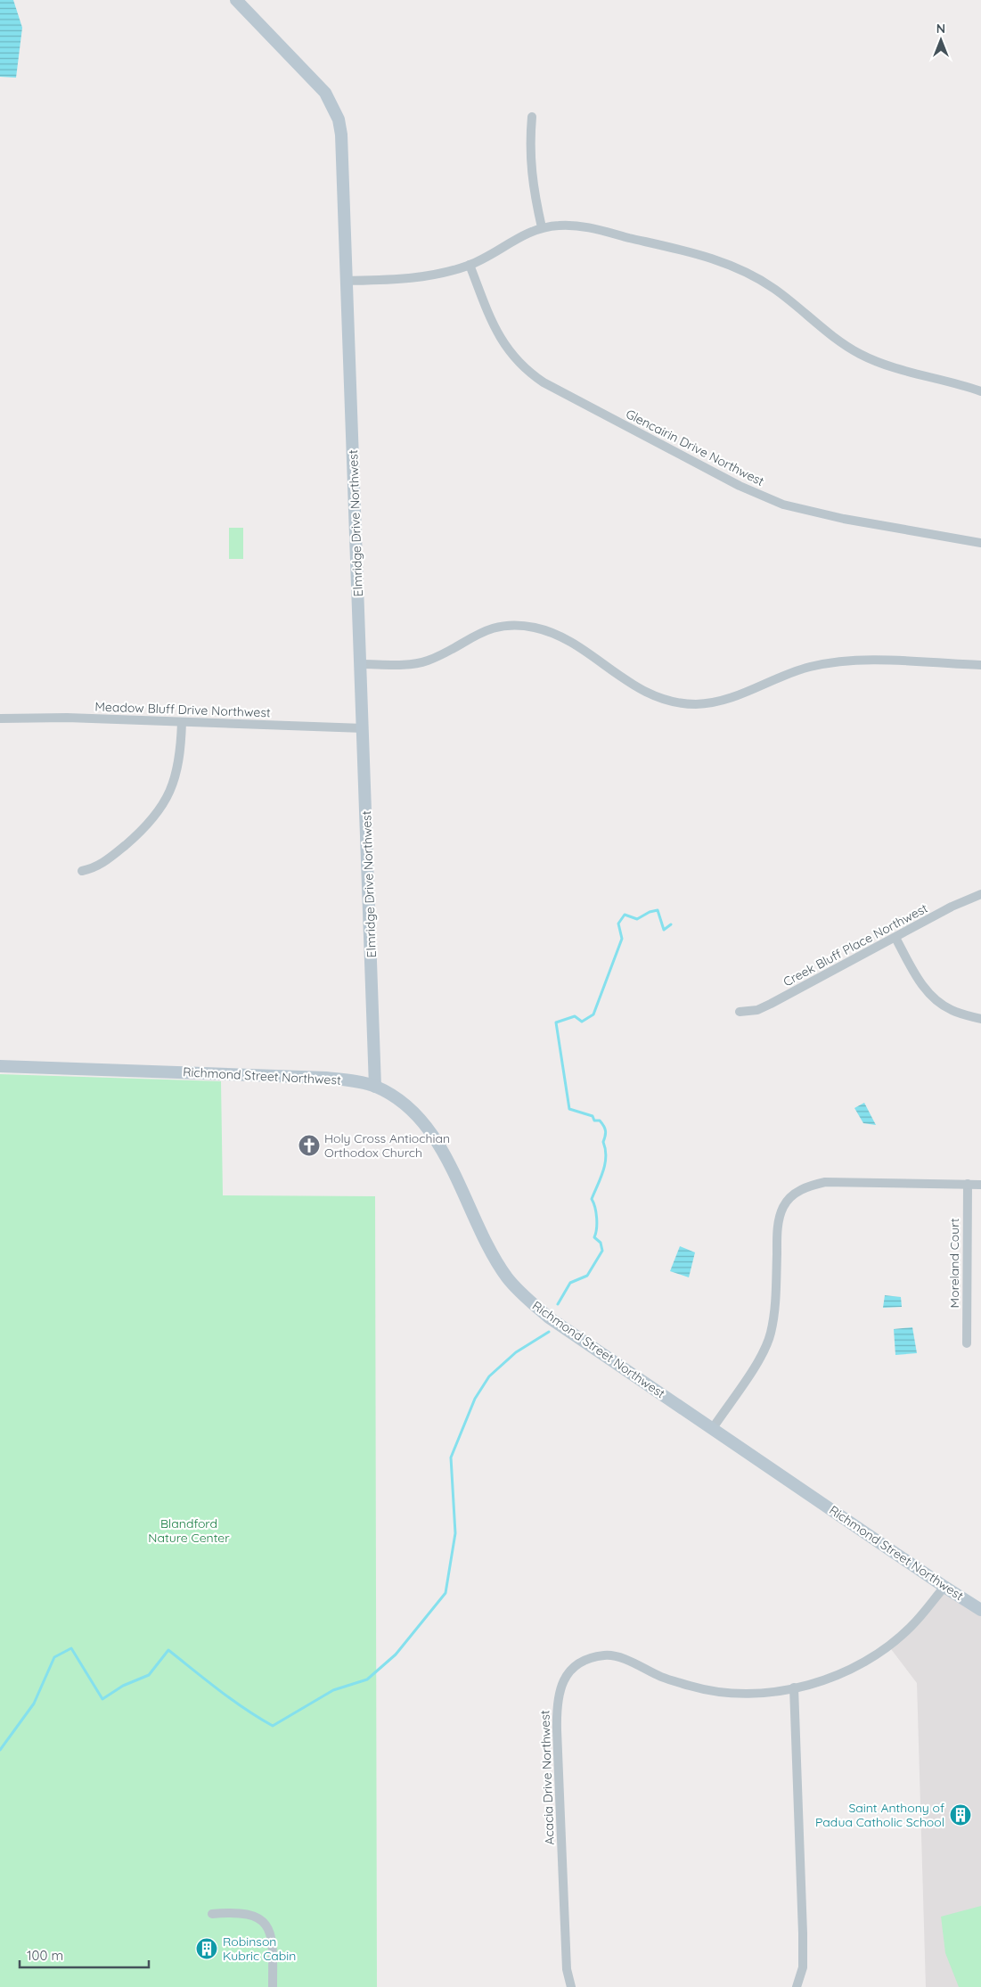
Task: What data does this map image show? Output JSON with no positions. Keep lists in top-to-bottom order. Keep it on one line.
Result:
{"streets":{"street":["Glencairin Drive Northwest","Elmridge Drive Northwest","Meadow Bluff Drive Northwest","Creek Bluff Place Northwest","Richmond Street Northwest","Moreland Court","Acacia Drive Northwest"]},"crossings":[["Elmridge Drive Northwest","Meadow Bluff Drive Northwest"],["Elmridge Drive Northwest","Richmond Street Northwest"],["Richmond Street Northwest","Acacia Drive Northwest"]],"parks":["Blandford Nature Center"],"places":{"church":["Holy Cross Antiochian Orthodox Church"],"building":["Saint Anthony of Padua Catholic School","Robinson Kubric Cabin"]},"scale_bar":"100 m","north":"top"}
